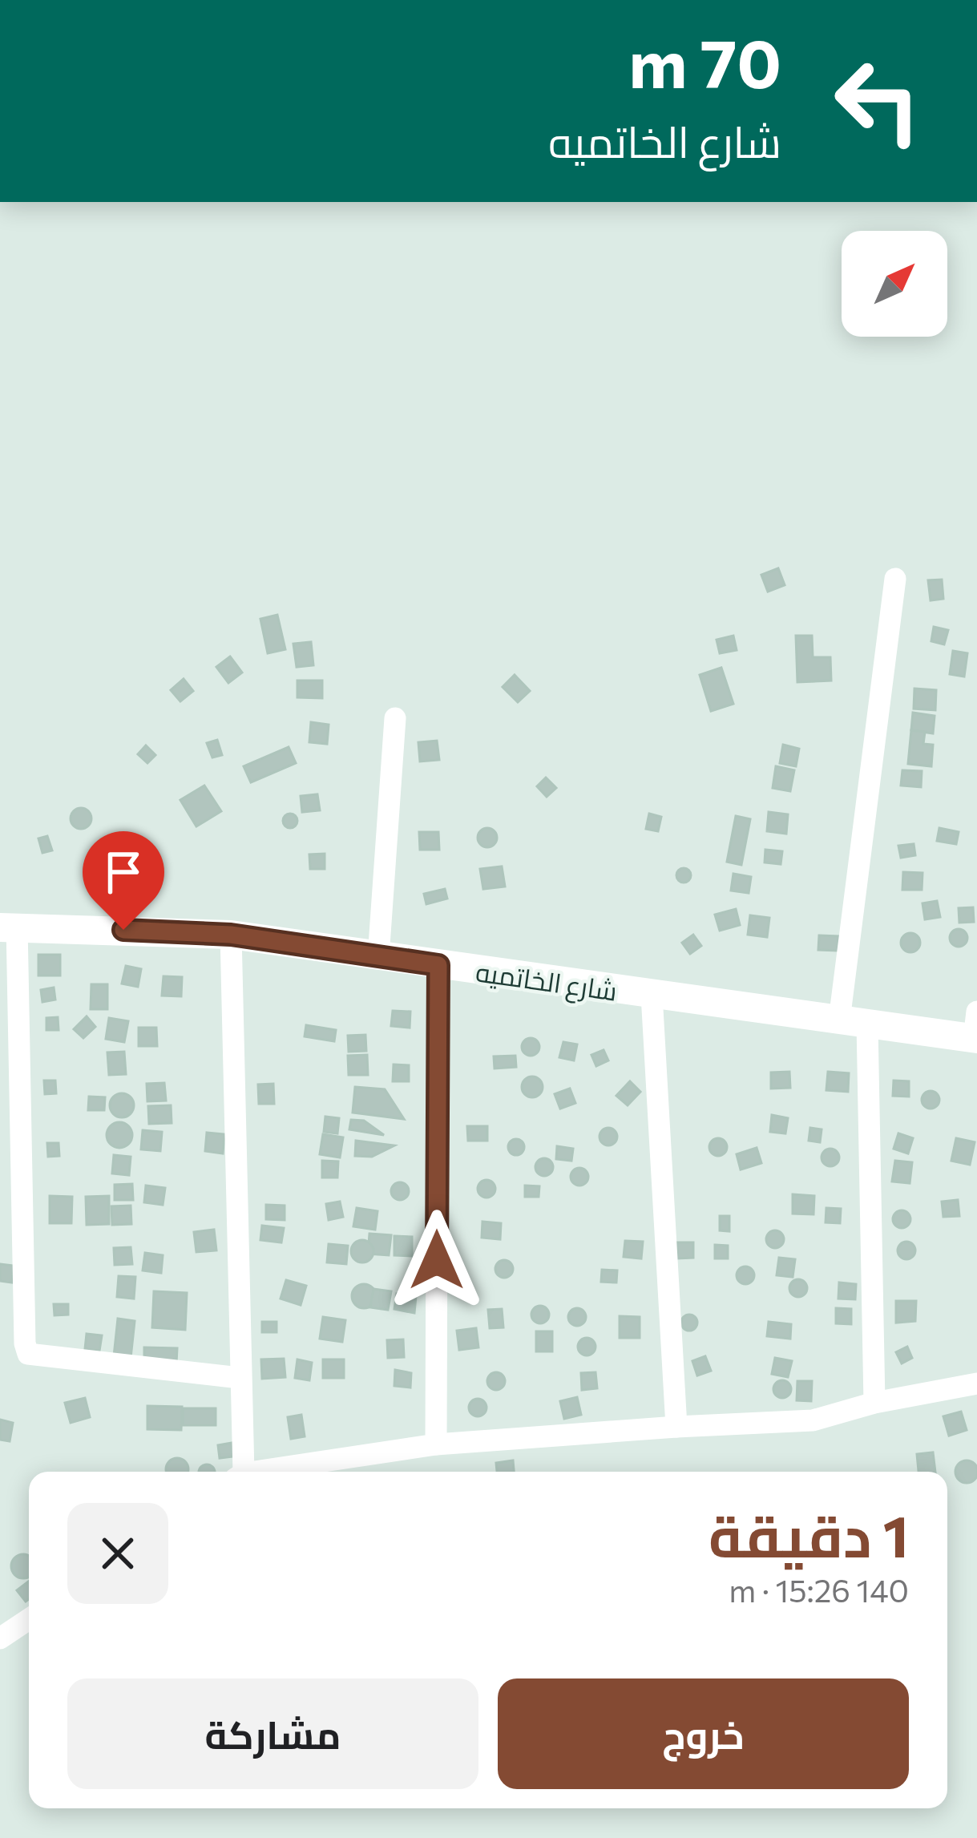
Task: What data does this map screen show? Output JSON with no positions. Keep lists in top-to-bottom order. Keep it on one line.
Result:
{"streets":{"street":["شارع الخاتميه"]},"north":"top right","page":{"turn":["70 m","شارع الخاتميه"],"heading":["1 دقيقة","140 m · 15:26"],"buttons":["خروج","مشاركة"]}}
